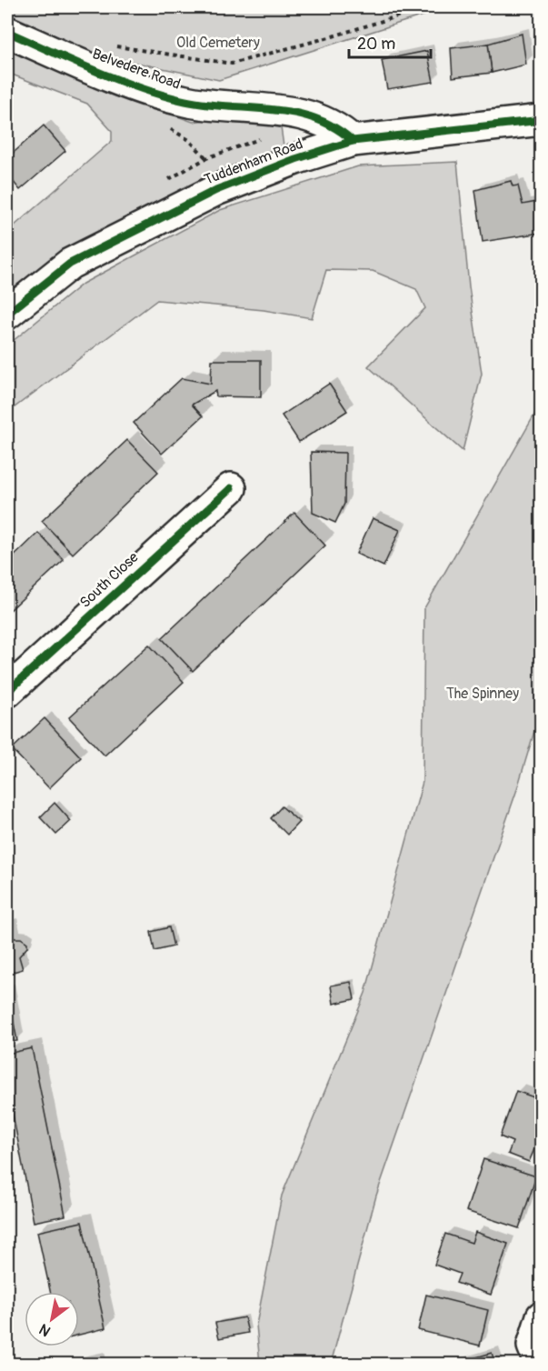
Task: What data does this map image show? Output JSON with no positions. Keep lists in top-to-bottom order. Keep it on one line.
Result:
{"streets":{"street":["Belvedere Road","Tuddenham Road","South Close"]},"crossings":[["Belvedere Road","Tuddenham Road"]],"parks":["Old Cemetery","The Spinney"],"scale_bar":"20 m","north":"bottom left"}
